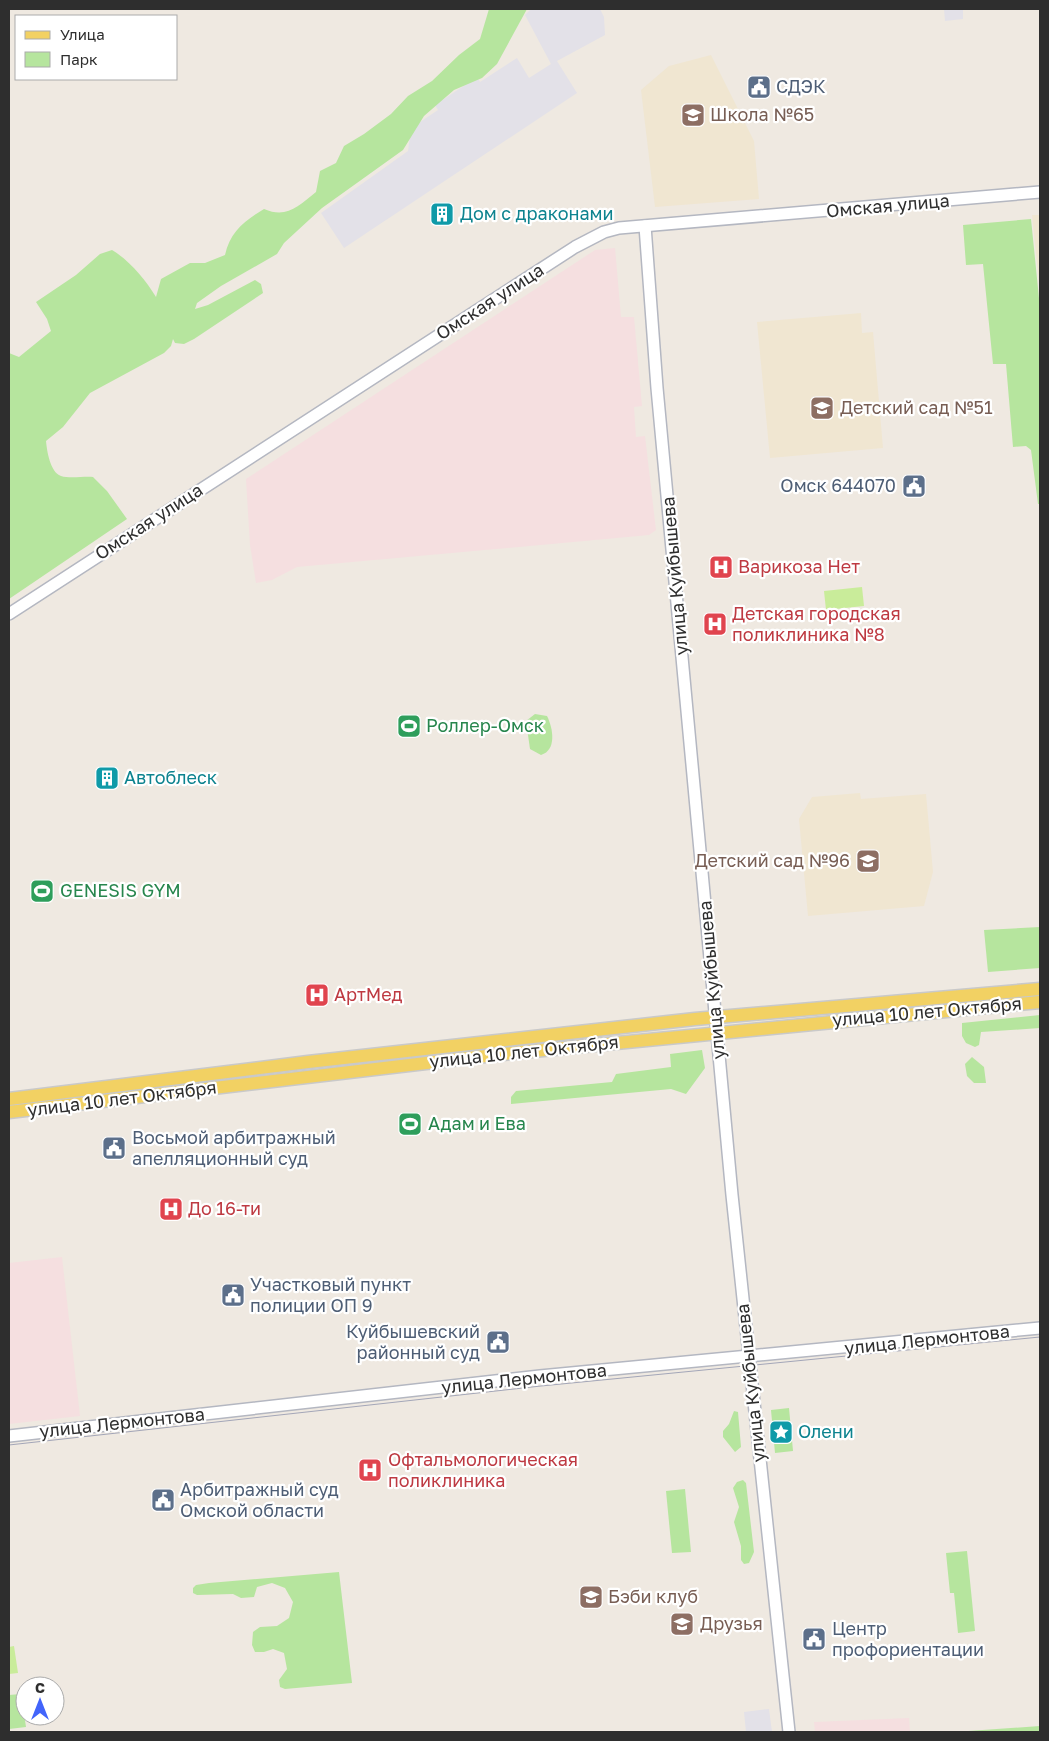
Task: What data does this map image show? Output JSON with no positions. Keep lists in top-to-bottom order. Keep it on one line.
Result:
{"streets":{"main road":["Омская улица","улица Куйбышева","улица 10 лет Октября","улица Лермонтова"]},"crossings":[["Омская улица","улица Куйбышева"],["улица Куйбышева","улица 10 лет Октября"],["улица Куйбышева","улица Лермонтова"]],"places":{"public building":["СДЭК","Омск 644070","Восьмой арбитражный апелляционный суд","Участковый пункт полиции ОП 9","Куйбышевский районный суд","Арбитражный суд Омской области","Центр профориентации"],"school or university":["Школа №65","Детский сад №51","Детский сад №96","Бэби клуб","Друзья"],"building":["Дом с драконами","Автоблеск"],"hospital":["Варикоза Нет","Детская городская поликлиника №8","АртМед","До 16-ти","Офтальмологическая поликлиника"],"sports":["Роллер-Омск","GENESIS GYM","Адам и Ева"],"place":["Олени"]},"legend":["Улица","Парк"],"north":"top"}
